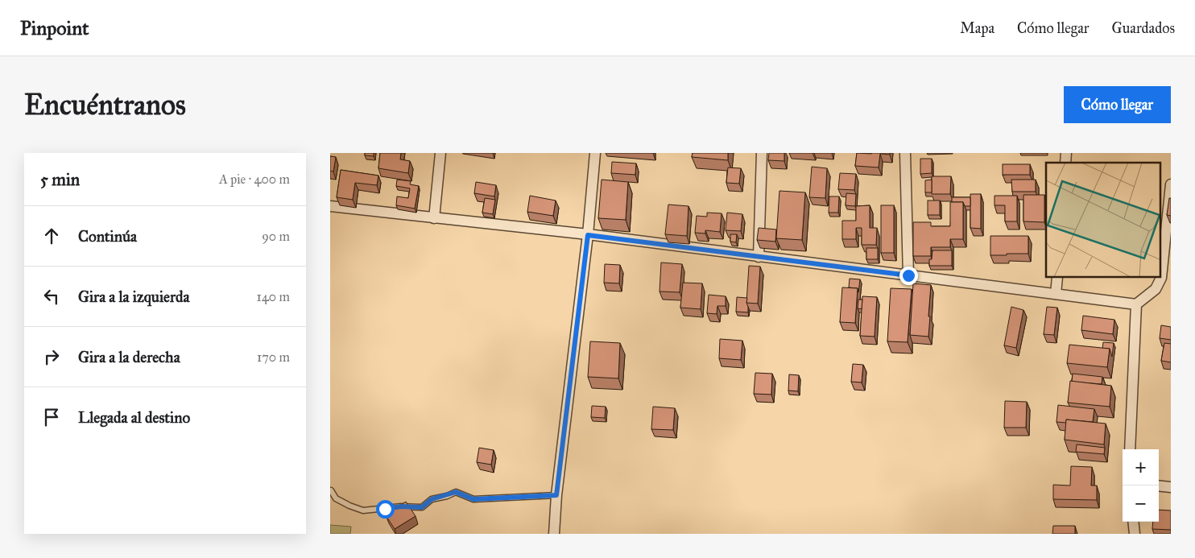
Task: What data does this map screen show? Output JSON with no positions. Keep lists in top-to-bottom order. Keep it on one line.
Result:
{"page":{"header":"Pinpoint","nav":["Mapa","Cómo llegar","Guardados"],"buttons":"Cómo llegar","title":"Encuéntranos","heading":["5 min","A pie · 400 m"],"list":[["Continúa","90 m"],["Gira a la izquierda","140 m"],["Gira a la derecha","170 m"],"Llegada al destino"],"map_buttons":["+","−"]}}
